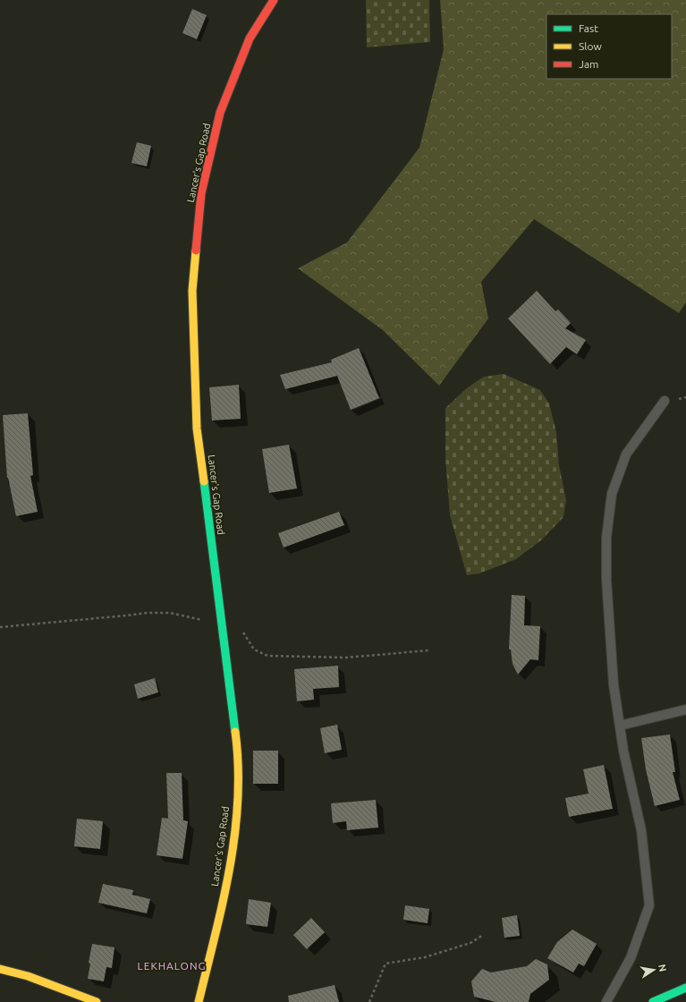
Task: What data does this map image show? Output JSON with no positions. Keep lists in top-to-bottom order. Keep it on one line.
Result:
{"streets":{"main road":["Lancer's Gap Road"]},"districts":["LEKHALONG"],"legend":["Fast","Slow","Jam"],"north":"right"}
